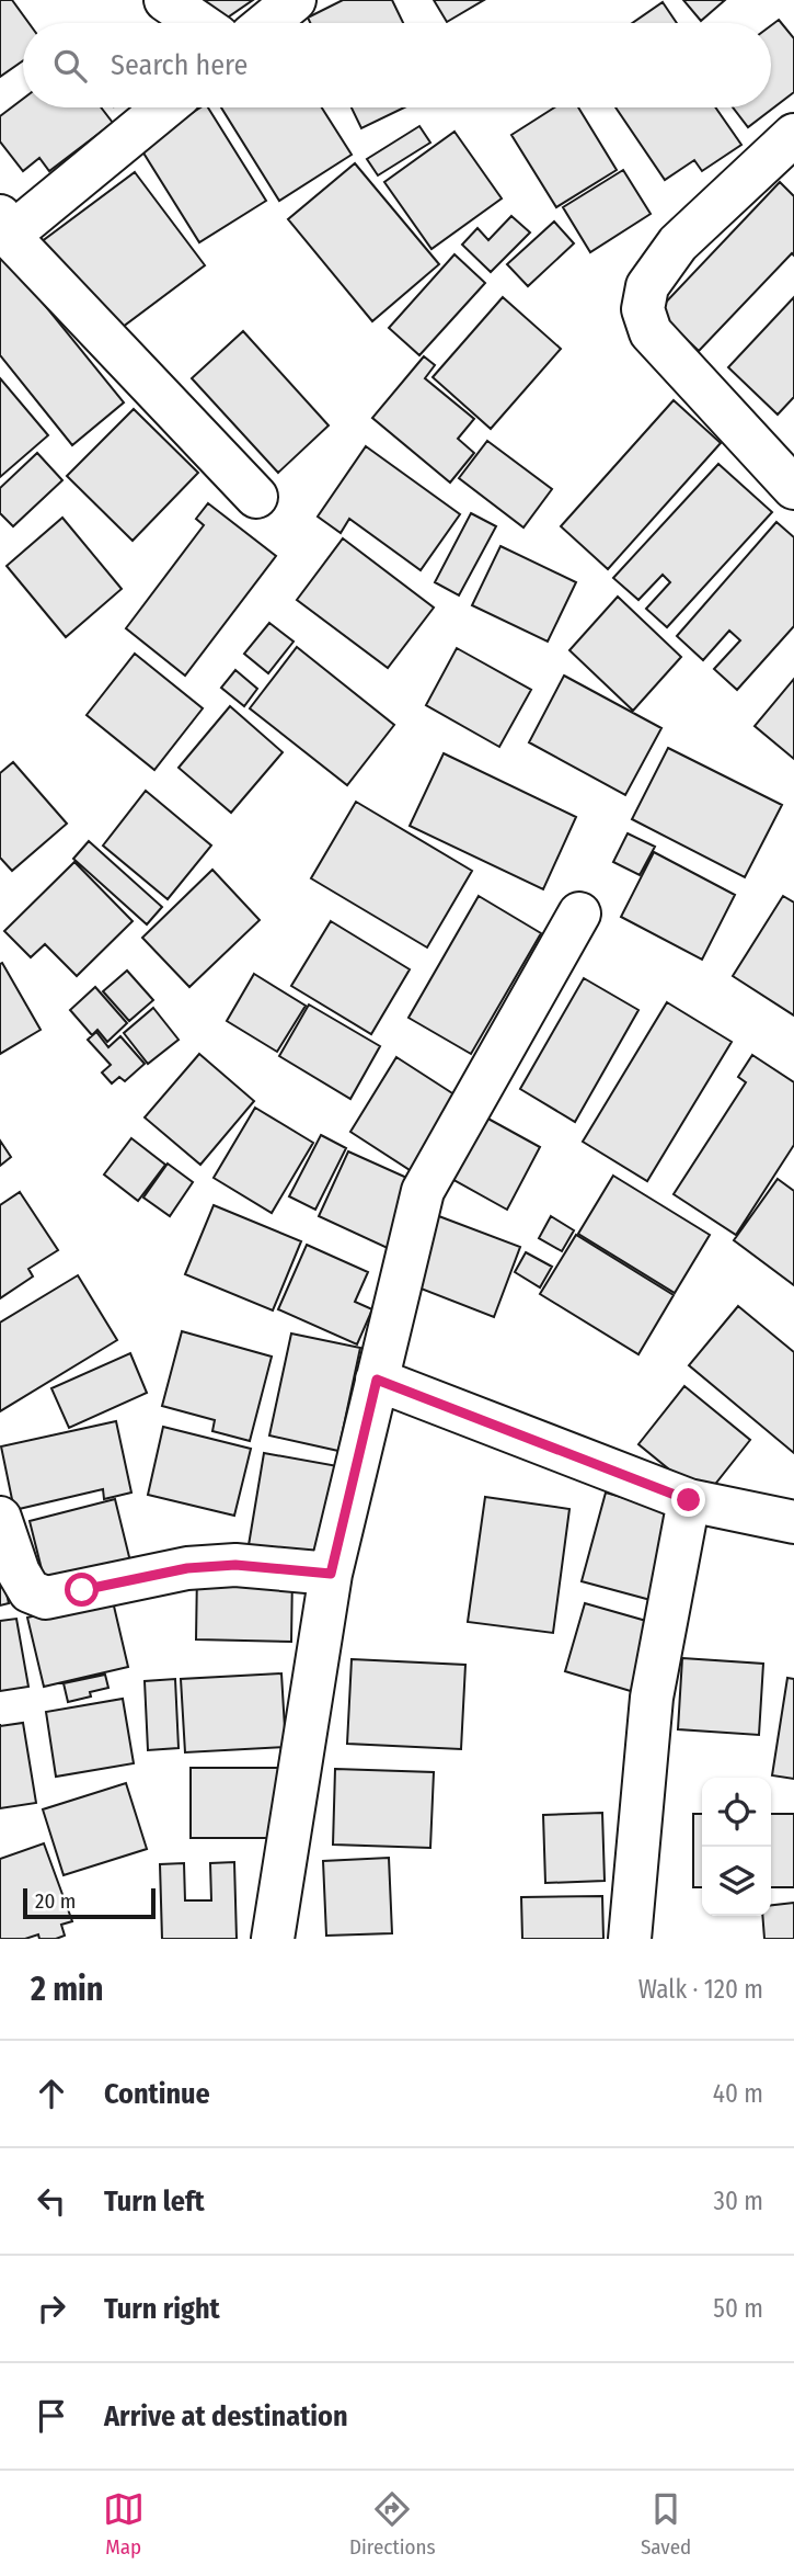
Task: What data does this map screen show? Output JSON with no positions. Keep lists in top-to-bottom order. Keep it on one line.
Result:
{"scale_bar":"20 m","page":{"search":"Search here","scale":"20 m","heading":["2 min","Walk · 120 m"],"list":[["Continue","40 m"],["Turn left","30 m"],["Turn right","50 m"],"Arrive at destination"],"nav":["Map","Directions","Saved"]}}
